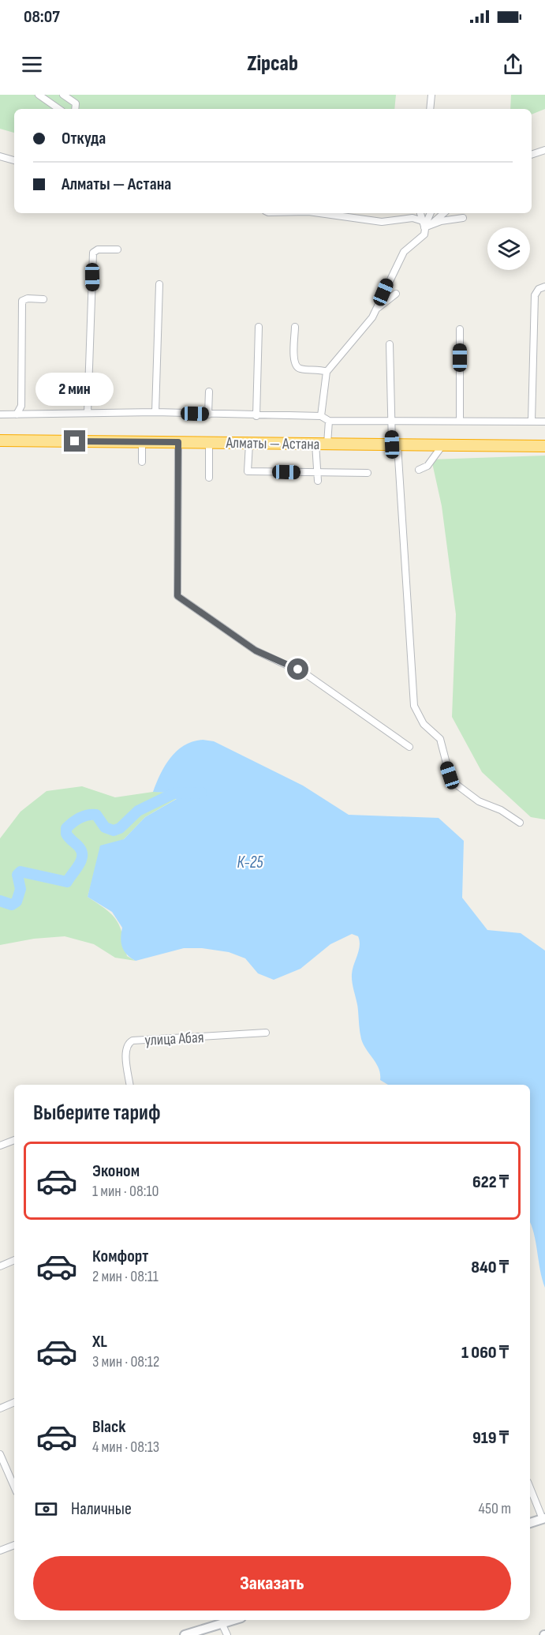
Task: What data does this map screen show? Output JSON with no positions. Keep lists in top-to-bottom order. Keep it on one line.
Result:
{"streets":{"highway":["Алматы — Астана"],"street":["улица Абая"]},"water":["К-25"],"page":{"status":"08:07","header":"Zipcab","banner":["Откуда","Алматы — Астана"],"bubble":"2 мин","heading":"Выберите тариф","list":[{"name":"Эконом","note":"1 мин · 08:10","value":"622 ₸"},{"name":"Комфорт","note":"2 мин · 08:11","value":"840 ₸"},{"name":"XL","note":"3 мин · 08:12","value":"1 060 ₸"},{"name":"Black","note":"4 мин · 08:13","value":"919 ₸"}],"pay":["Наличные","450 m"],"buttons":"Заказать"}}
